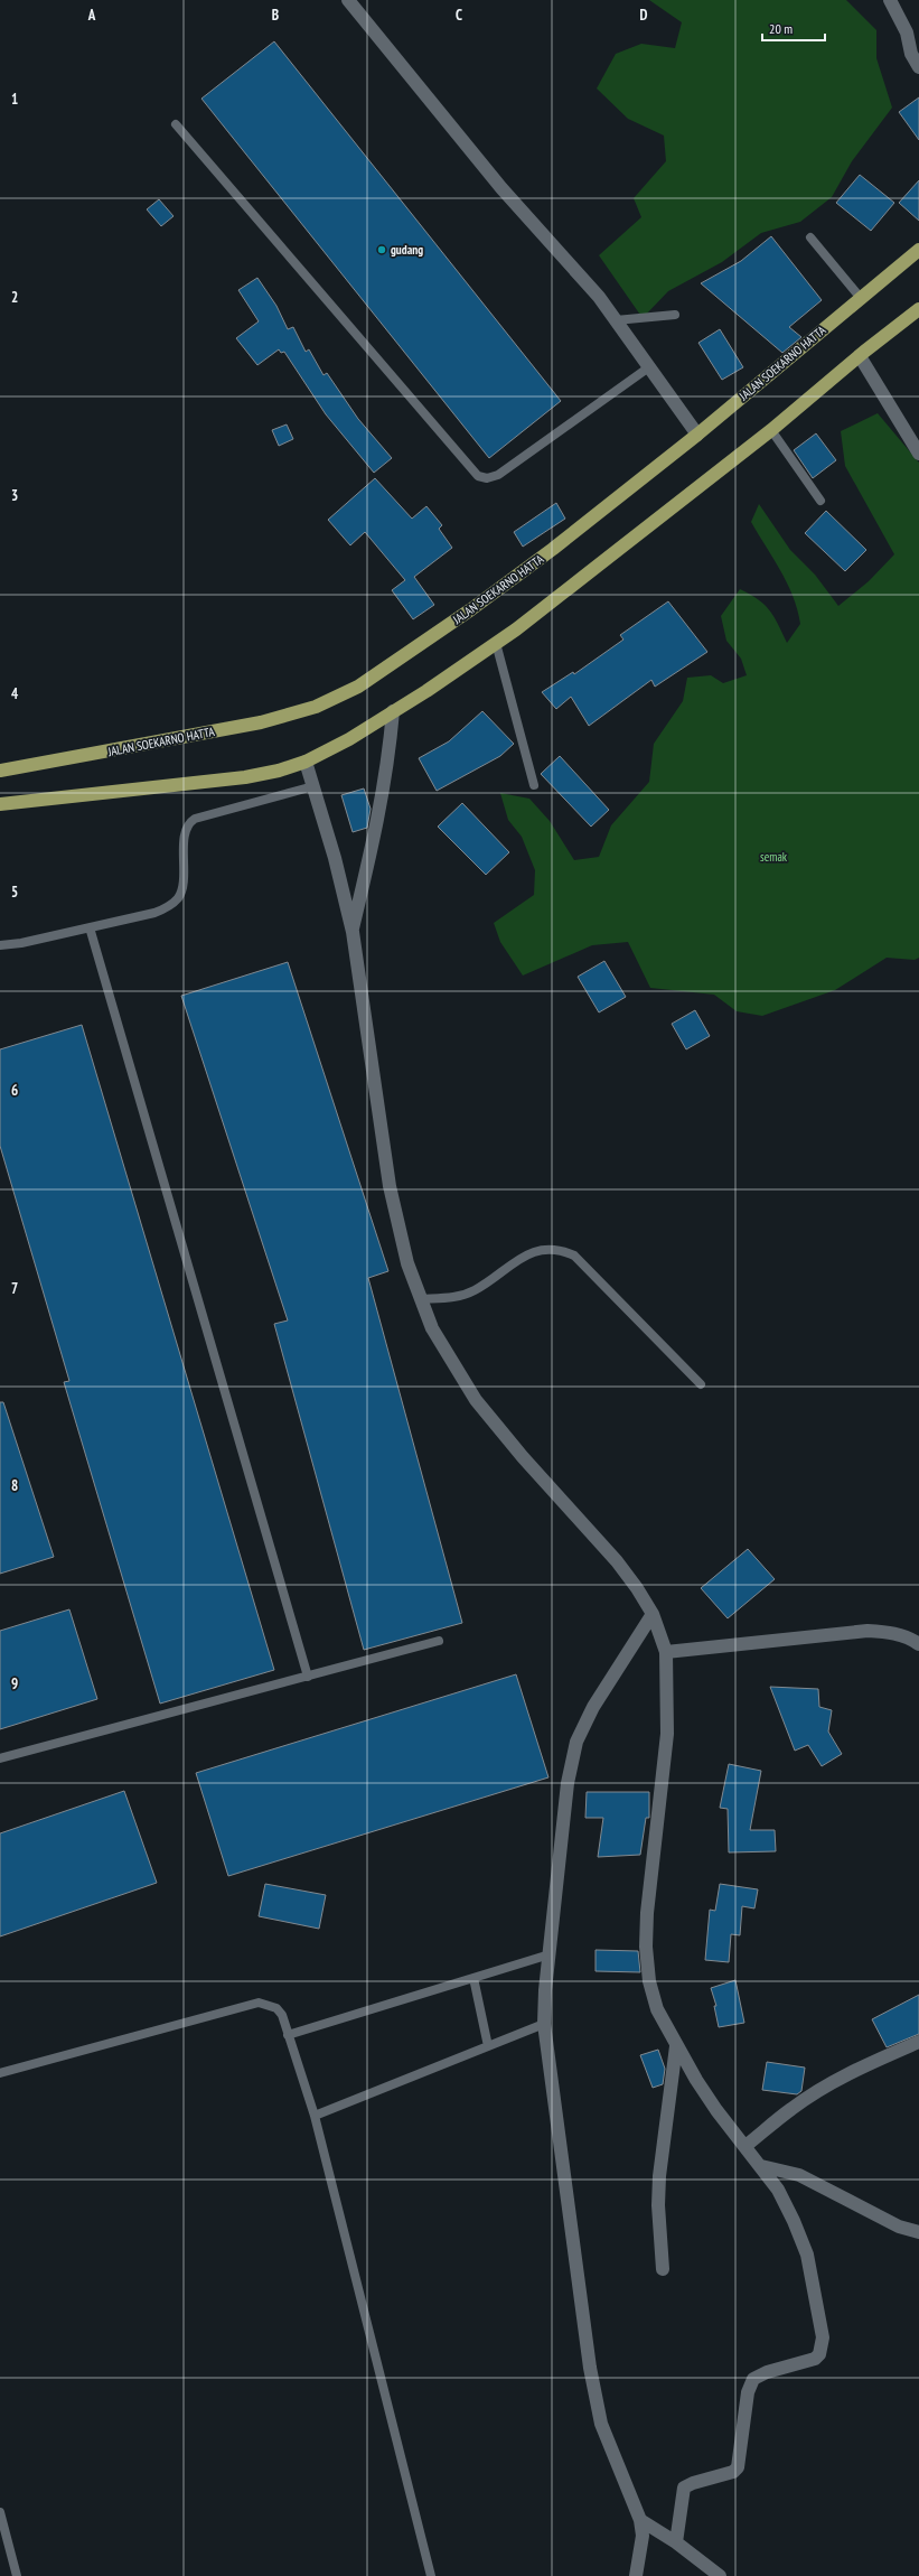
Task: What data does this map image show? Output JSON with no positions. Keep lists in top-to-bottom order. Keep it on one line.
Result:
{"streets":{"highway":["JALAN SOEKARNO HATTA"]},"parks":["semak"],"places":["gudang"],"scale_bar":"20 m","grid":{"columns":["A","B","C","D"],"rows":["1","2","3","4","5","6","7","8","9"]}}
